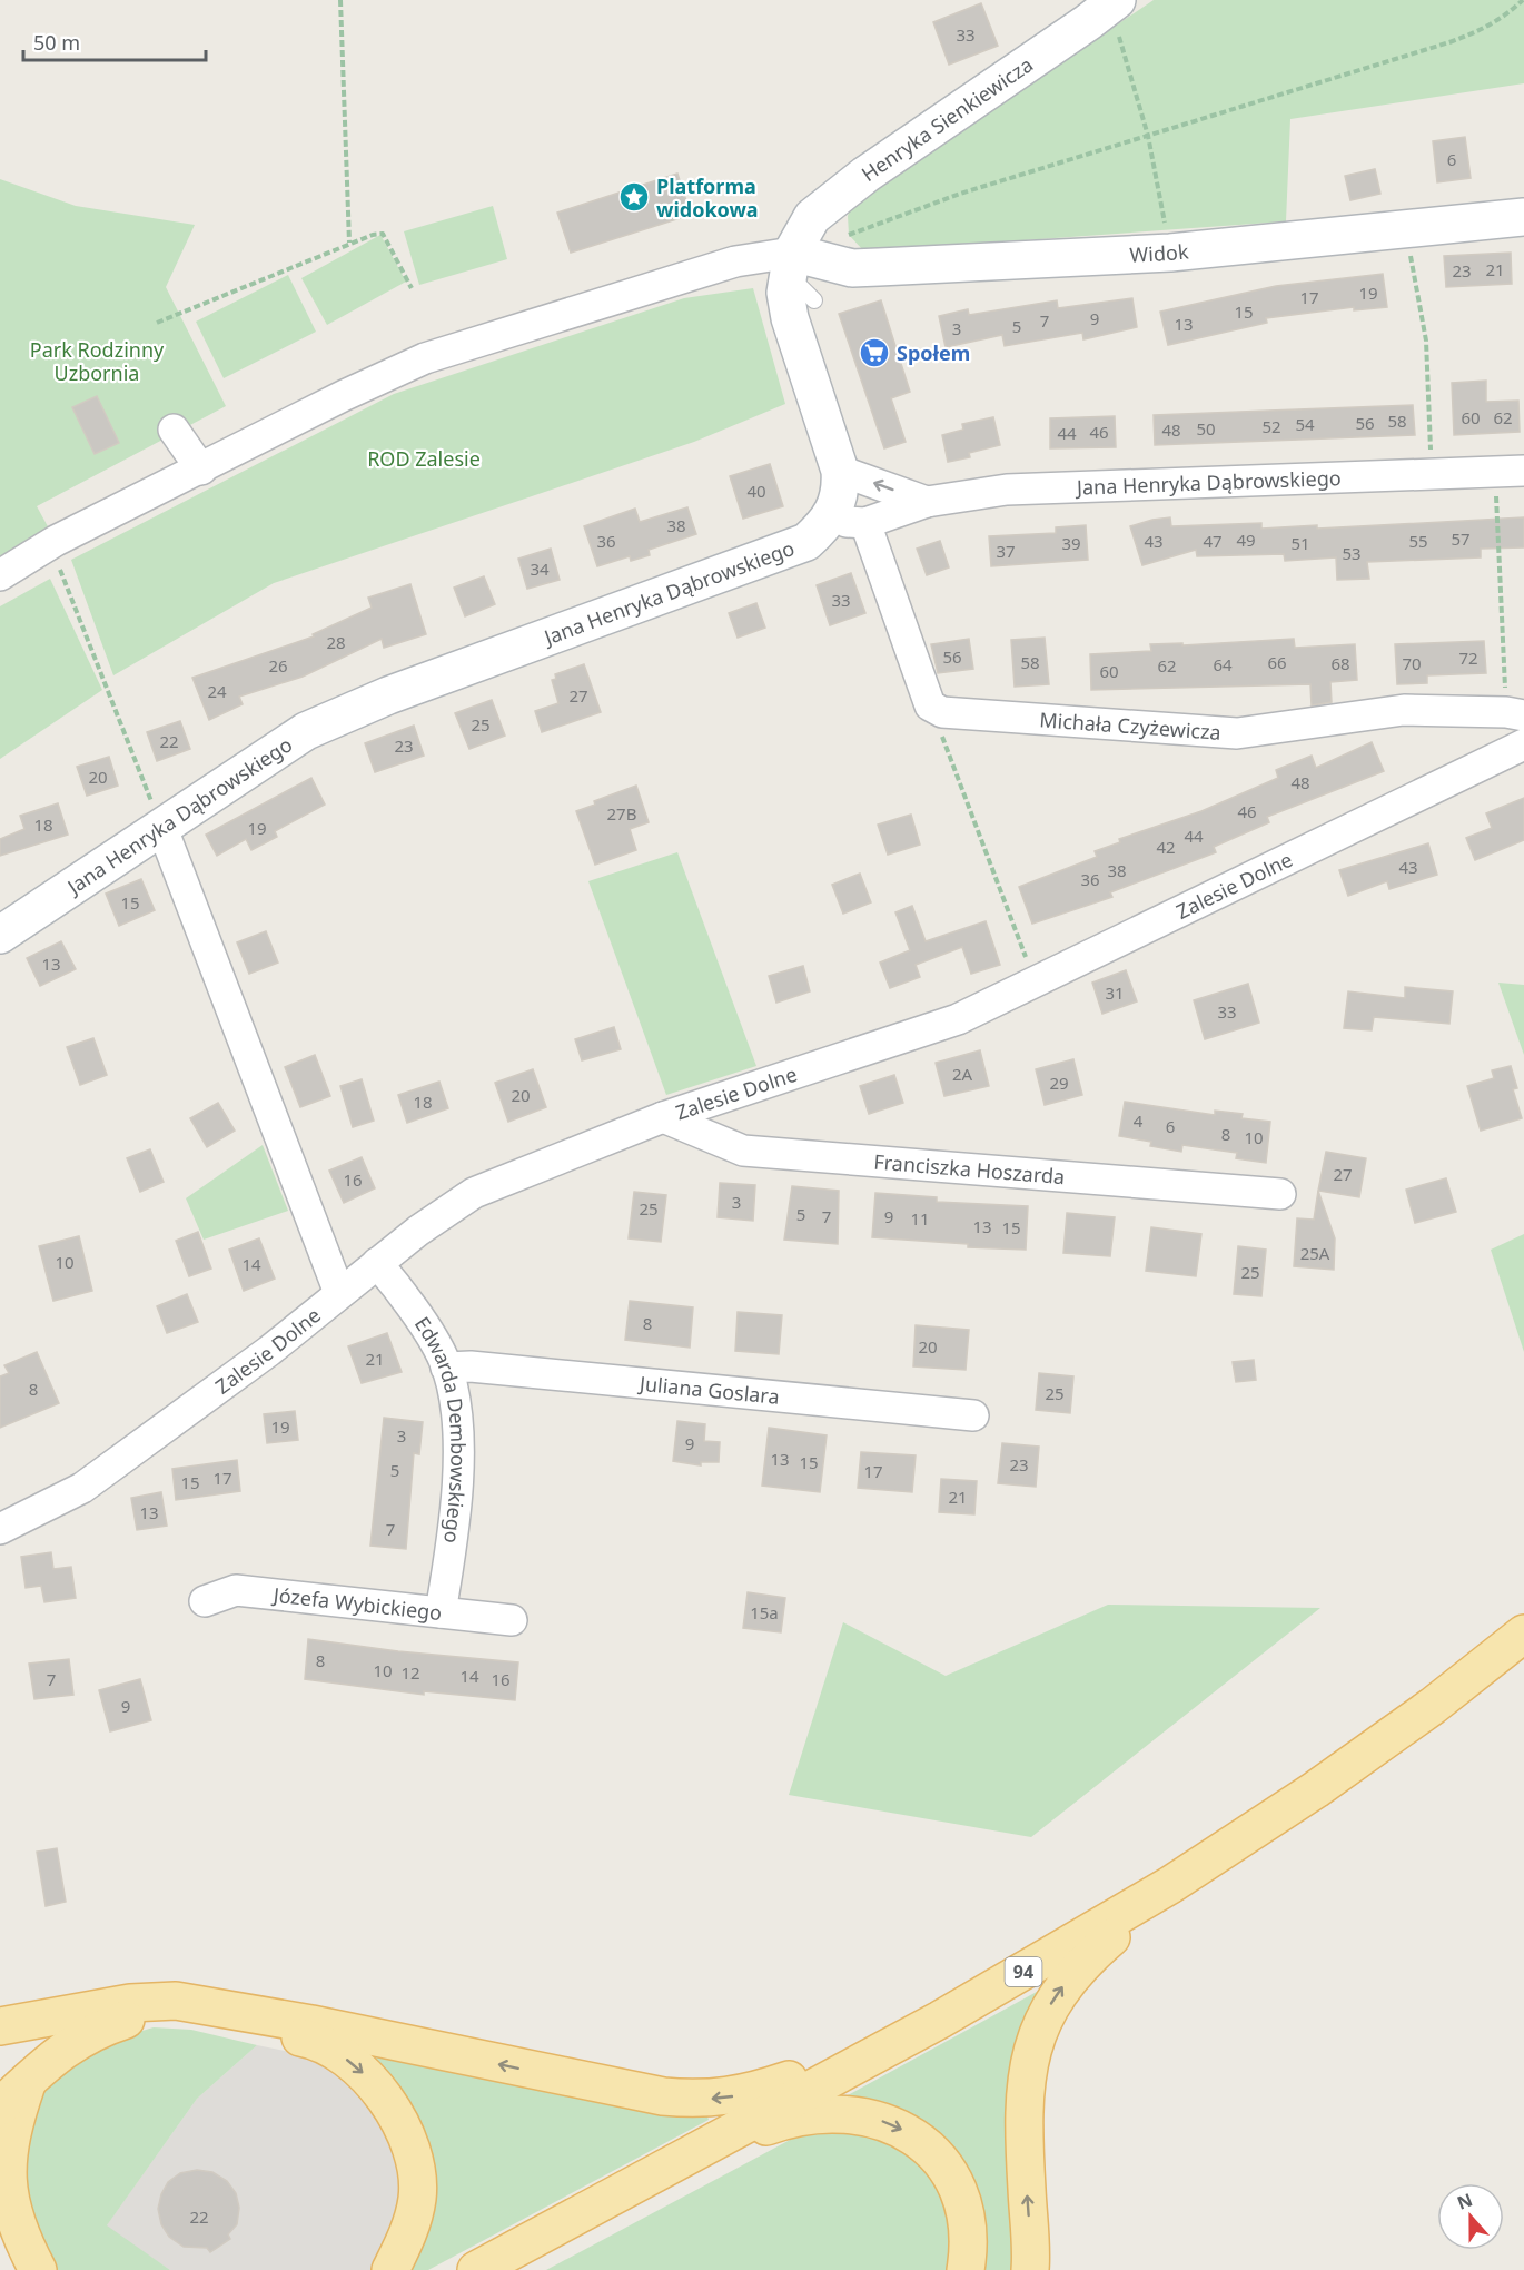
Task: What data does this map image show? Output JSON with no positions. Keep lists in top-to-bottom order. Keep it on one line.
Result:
{"streets":{"main road":["94"],"street":["Henryka Sienkiewicza","Widok","Jana Henryka Dąbrowskiego","Michała Czyżewicza","Zalesie Dolne","Franciszka Hoszarda","Juliana Goslara","Edwarda Dembowskiego","Józefa Wybickiego"]},"crossings":[["Henryka Sienkiewicza","Widok"],["Zalesie Dolne","Franciszka Hoszarda"],["Zalesie Dolne","Edwarda Dembowskiego"],["Juliana Goslara","Edwarda Dembowskiego"],["Edwarda Dembowskiego","Józefa Wybickiego"]],"parks":["Park Rodzinny Uzbornia","ROD Zalesie"],"places":{"place":["Platforma widokowa"],"supermarket":["Społem"]},"house_numbers":["33","6","21","23","19","17","15","9","7","13","5","3","60","62","58","56","54","52","50","48","46","44","40","38","57","49","36","43","47","55","39","51","37","53","34","33","28","56","72","58","66","68","70","64","26","62","60","24","27","25","22","23","20","48","46","27B","18","19","44","42","43","38","36","15","13","31","33","2A","29","20","18","4","6","8","10","27","16","3","25","5","7","9","11","13","15","25A","10","14","25","8","20","21","8","25","19","3","9","13","15","23","5","17","17","15","21","13","7","15a","8","10","12","14","7","16","9","22"],"scale_bar":"50 m","north":"top"}
